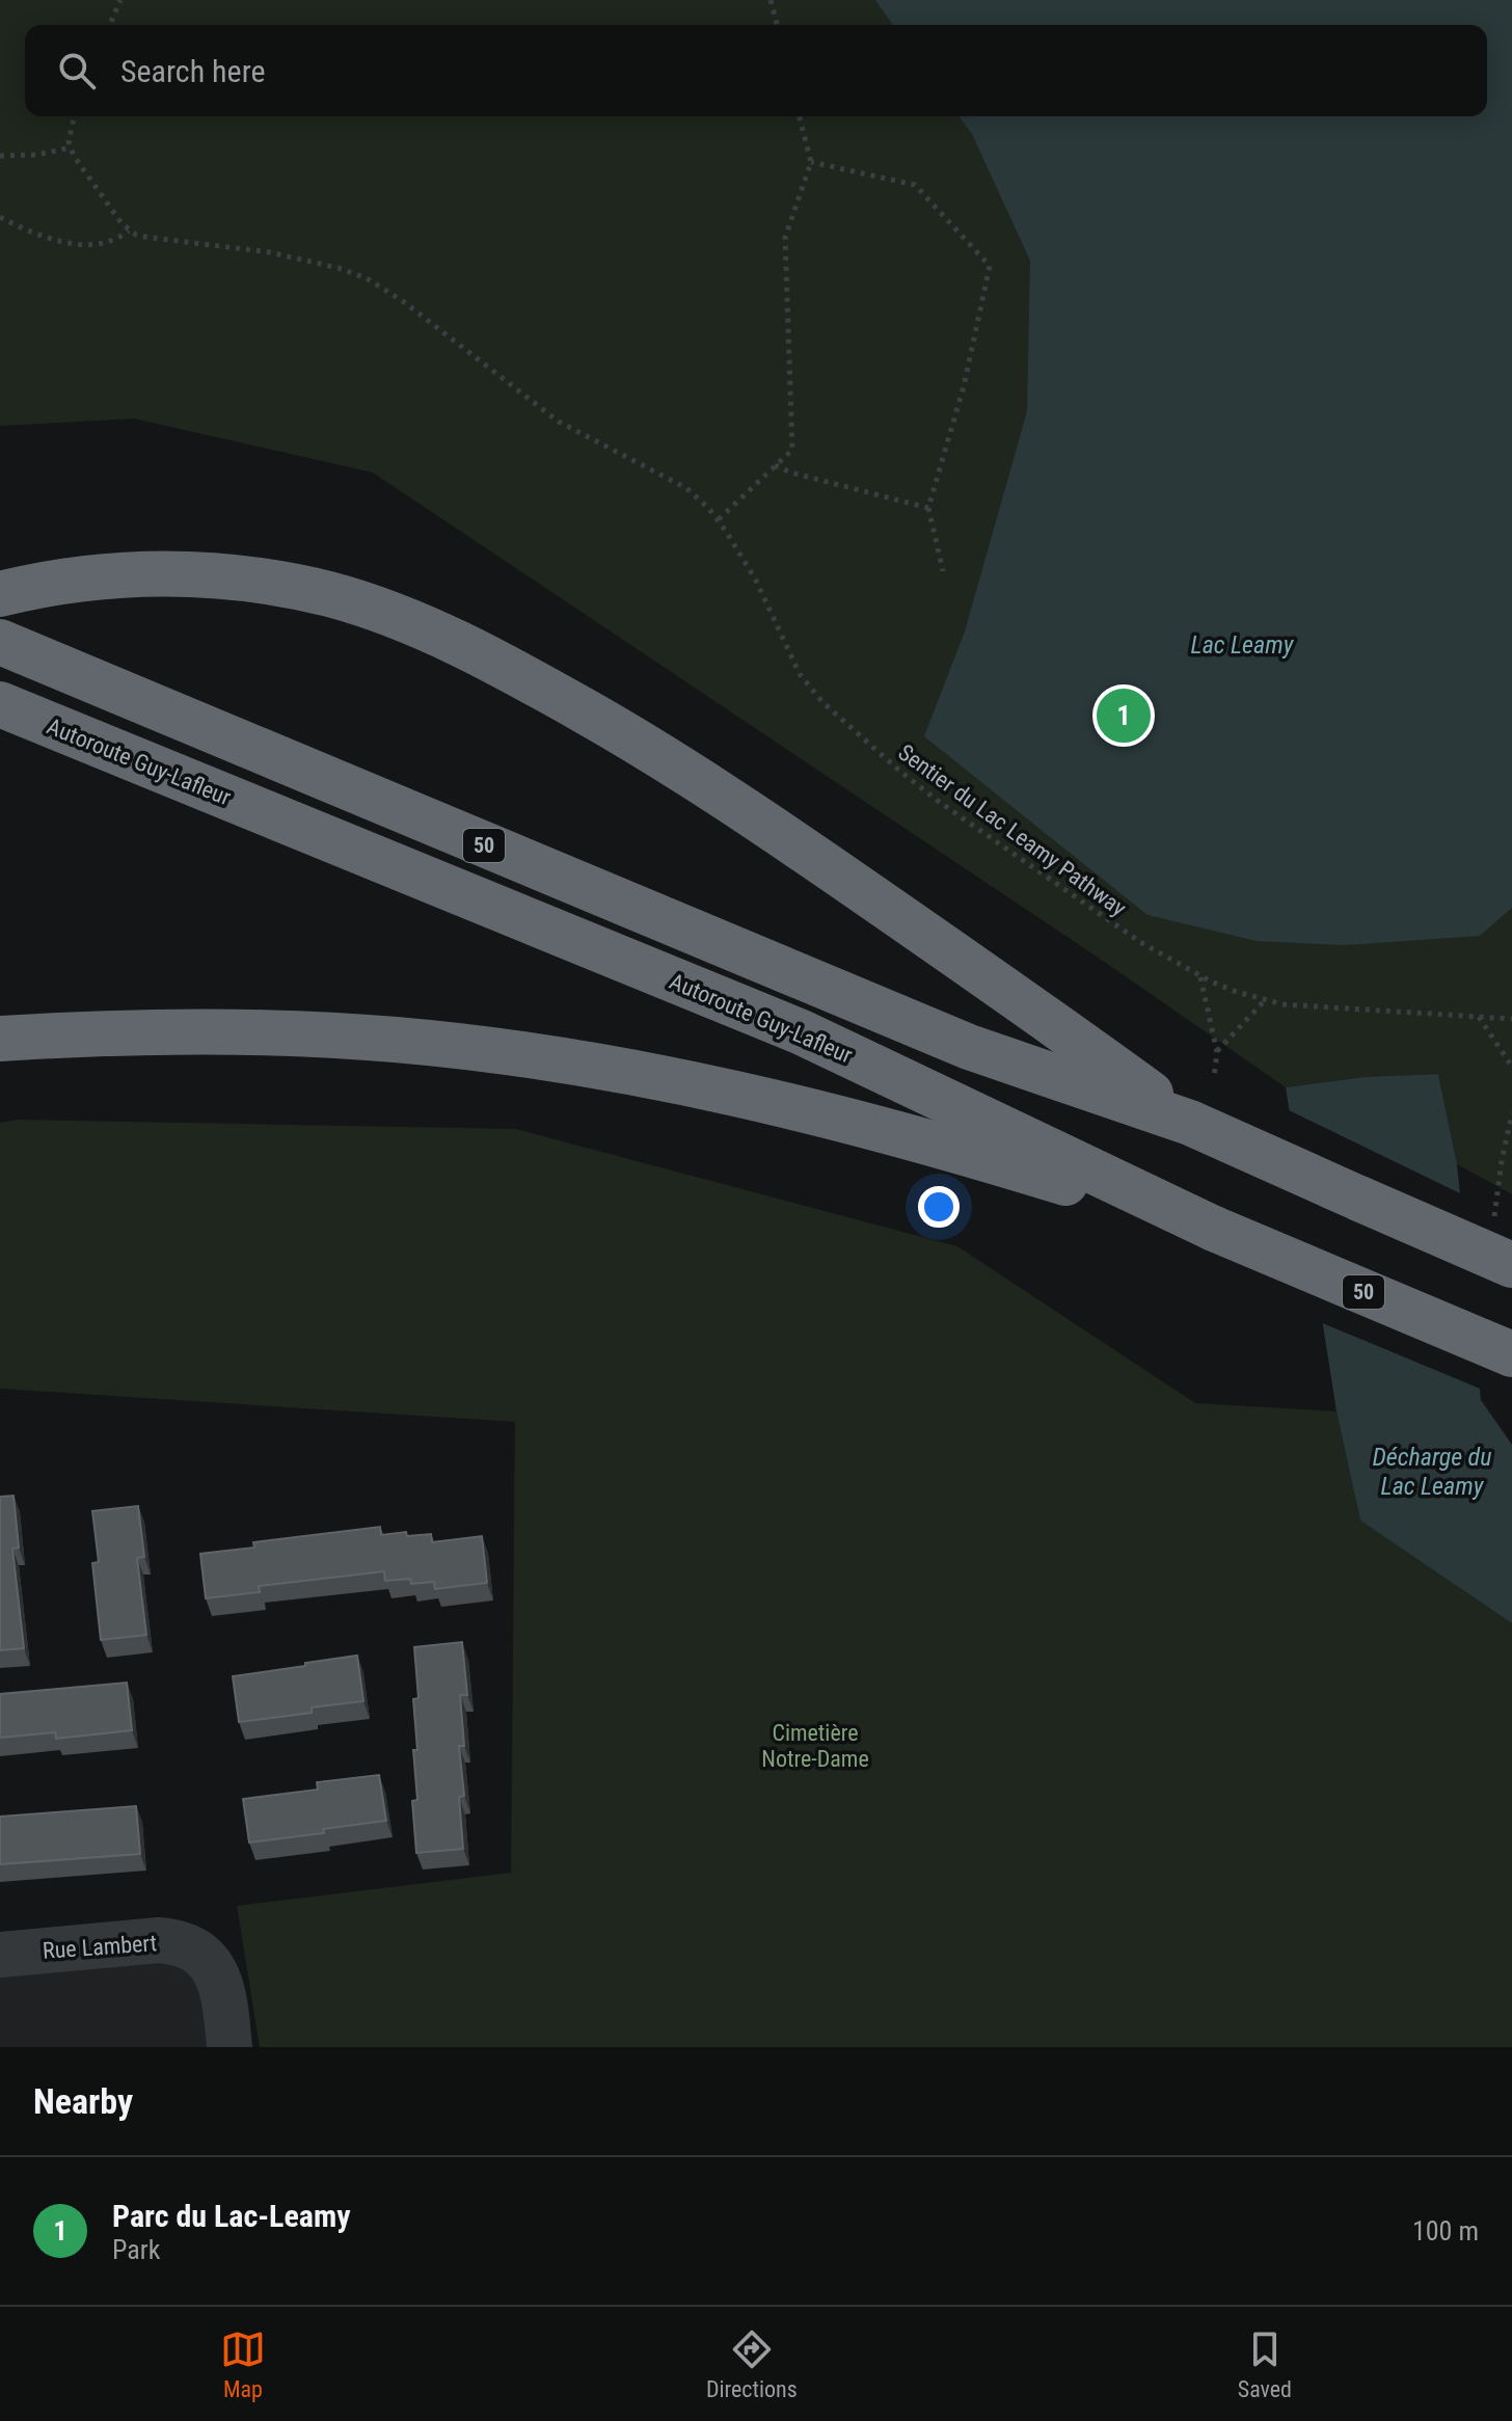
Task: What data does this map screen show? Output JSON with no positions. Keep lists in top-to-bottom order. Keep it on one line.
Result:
{"streets":{"highway":["Autoroute Guy-Lafleur","50"],"street":["Rue Lambert"],"path":["Sentier du Lac Leamy Pathway"]},"water":["Lac Leamy","Décharge du Lac Leamy"],"parks":["Cimetière Notre-Dame"],"page":{"search":"Search here","pins":"1","heading":"Nearby","list":[{"mark":"1","name":"Parc du Lac-Leamy","note":"Park","value":"100 m"}],"nav":["Map","Directions","Saved"]}}
